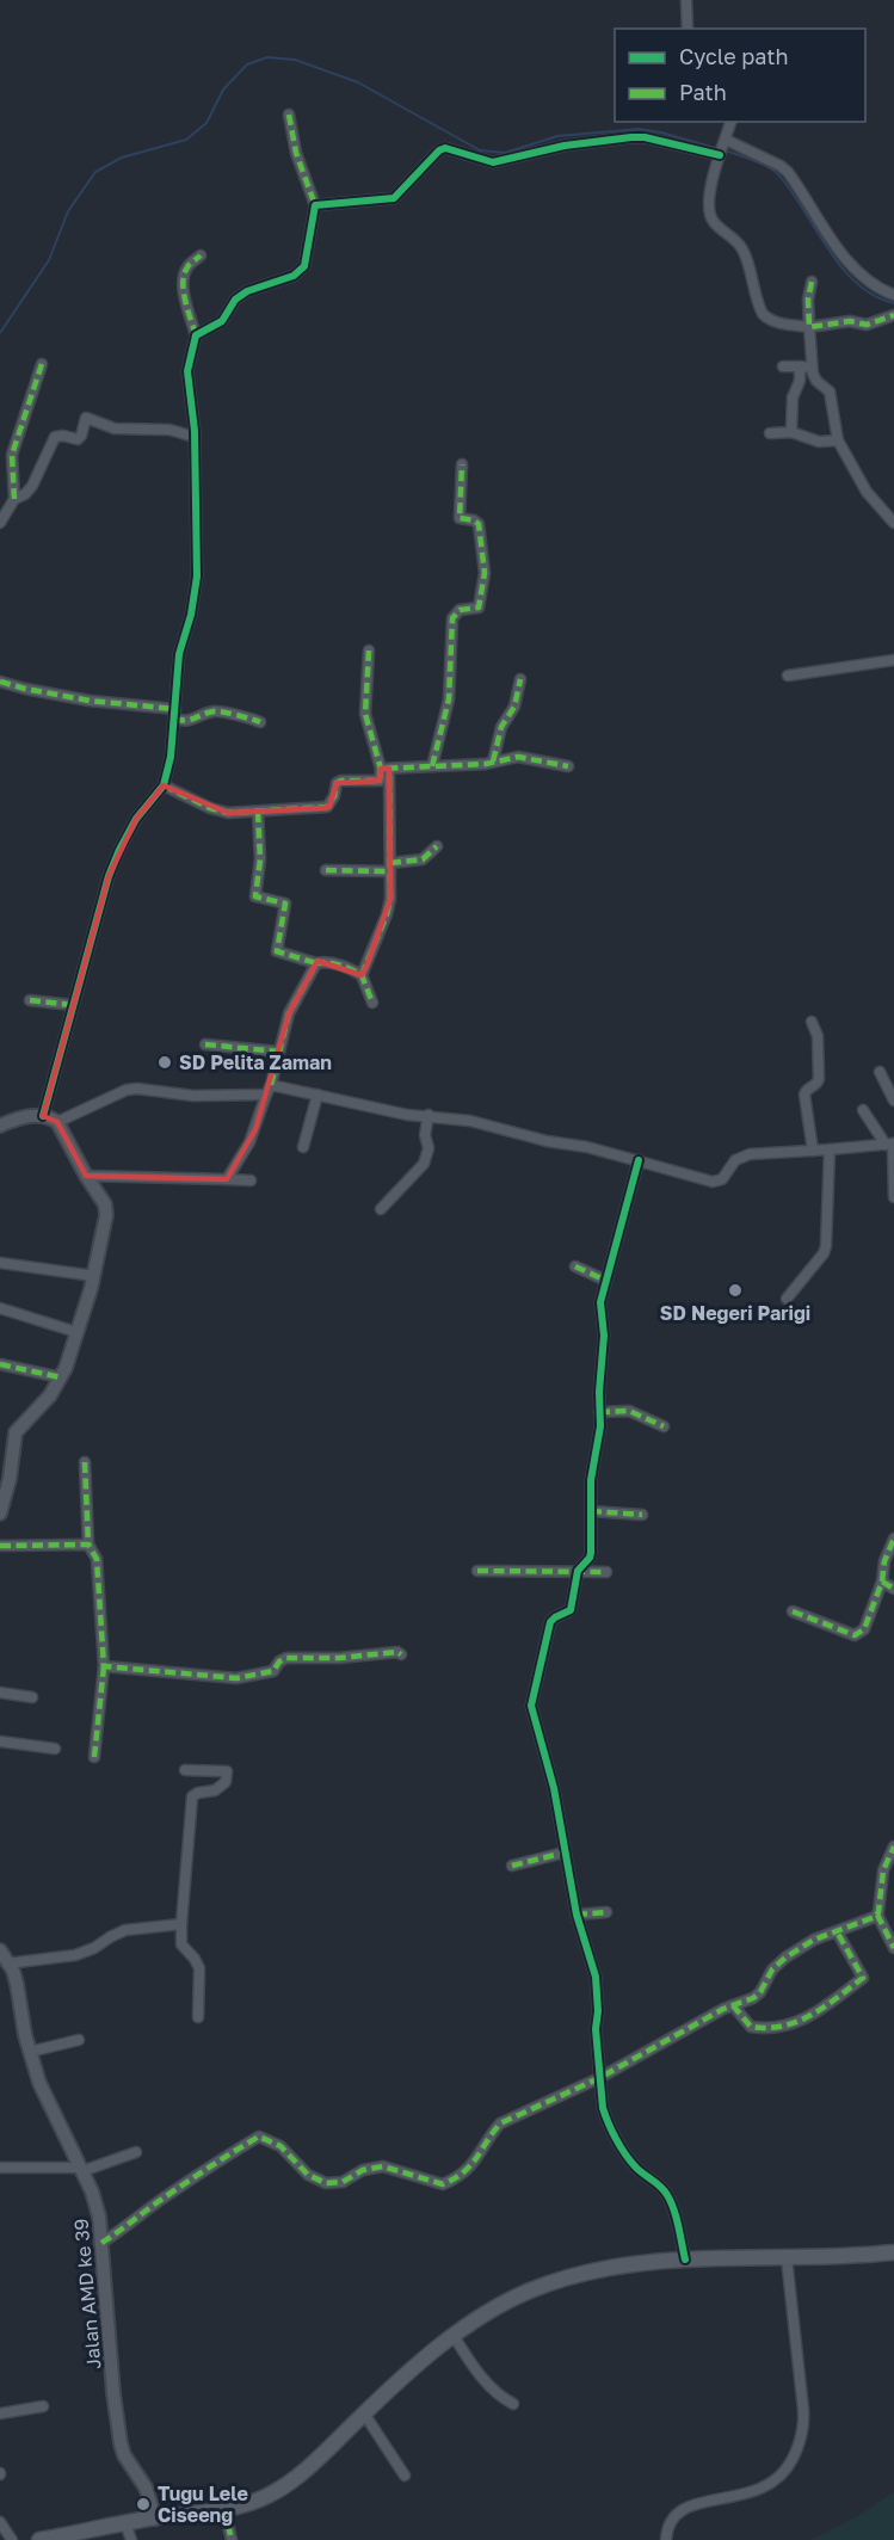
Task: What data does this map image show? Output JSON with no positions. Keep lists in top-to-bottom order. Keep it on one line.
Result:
{"streets":{"street":["Jalan AMD ke 39"]},"places":["SD Pelita Zaman","SD Negeri Parigi","Tugu Lele Ciseeng"],"legend":["Cycle path","Path"]}
